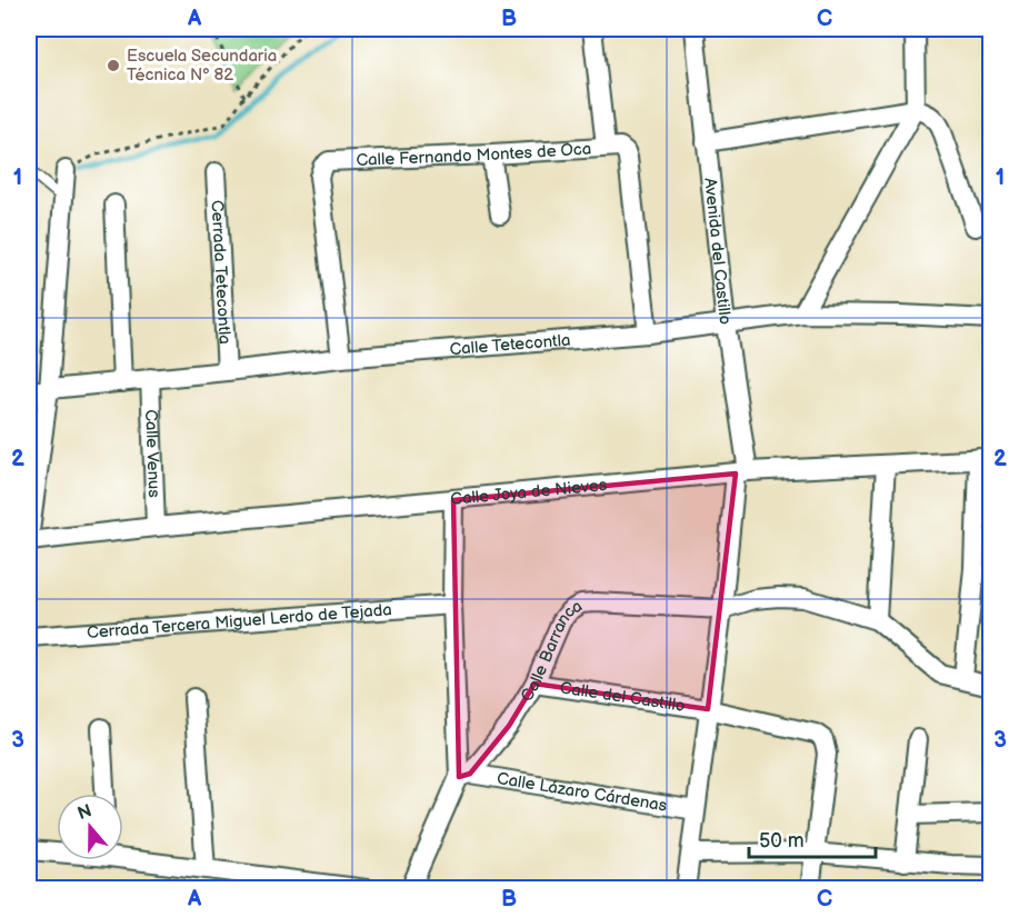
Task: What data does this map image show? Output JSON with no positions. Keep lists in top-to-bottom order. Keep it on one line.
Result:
{"streets":{"street":["Calle Fernando Montes de Oca","Avenida del Castillo","Cerrada Tetecontla","Calle Tetecontla","Calle Venus","Calle Joya de Nieves","Cerrada Tercera Miguel Lerdo de Tejada","Calle Barranca","Calle del Castillo","Calle Lázaro Cárdenas"]},"crossings":[["Calle Fernando Montes de Oca","Calle Tetecontla"],["Avenida del Castillo","Calle Tetecontla"],["Avenida del Castillo","Calle Joya de Nieves"],["Avenida del Castillo","Calle Barranca"],["Avenida del Castillo","Calle del Castillo"],["Avenida del Castillo","Calle Lázaro Cárdenas"],["Cerrada Tetecontla","Calle Tetecontla"],["Calle Tetecontla","Calle Venus"],["Calle Venus","Calle Joya de Nieves"],["Calle Barranca","Calle del Castillo"],["Calle Barranca","Calle Lázaro Cárdenas"]],"places":["Escuela Secundaria Técnica Nº 82"],"scale_bar":"50 m","north":"top","grid":{"columns":["A","B","C"],"rows":["1","2","3"]}}
